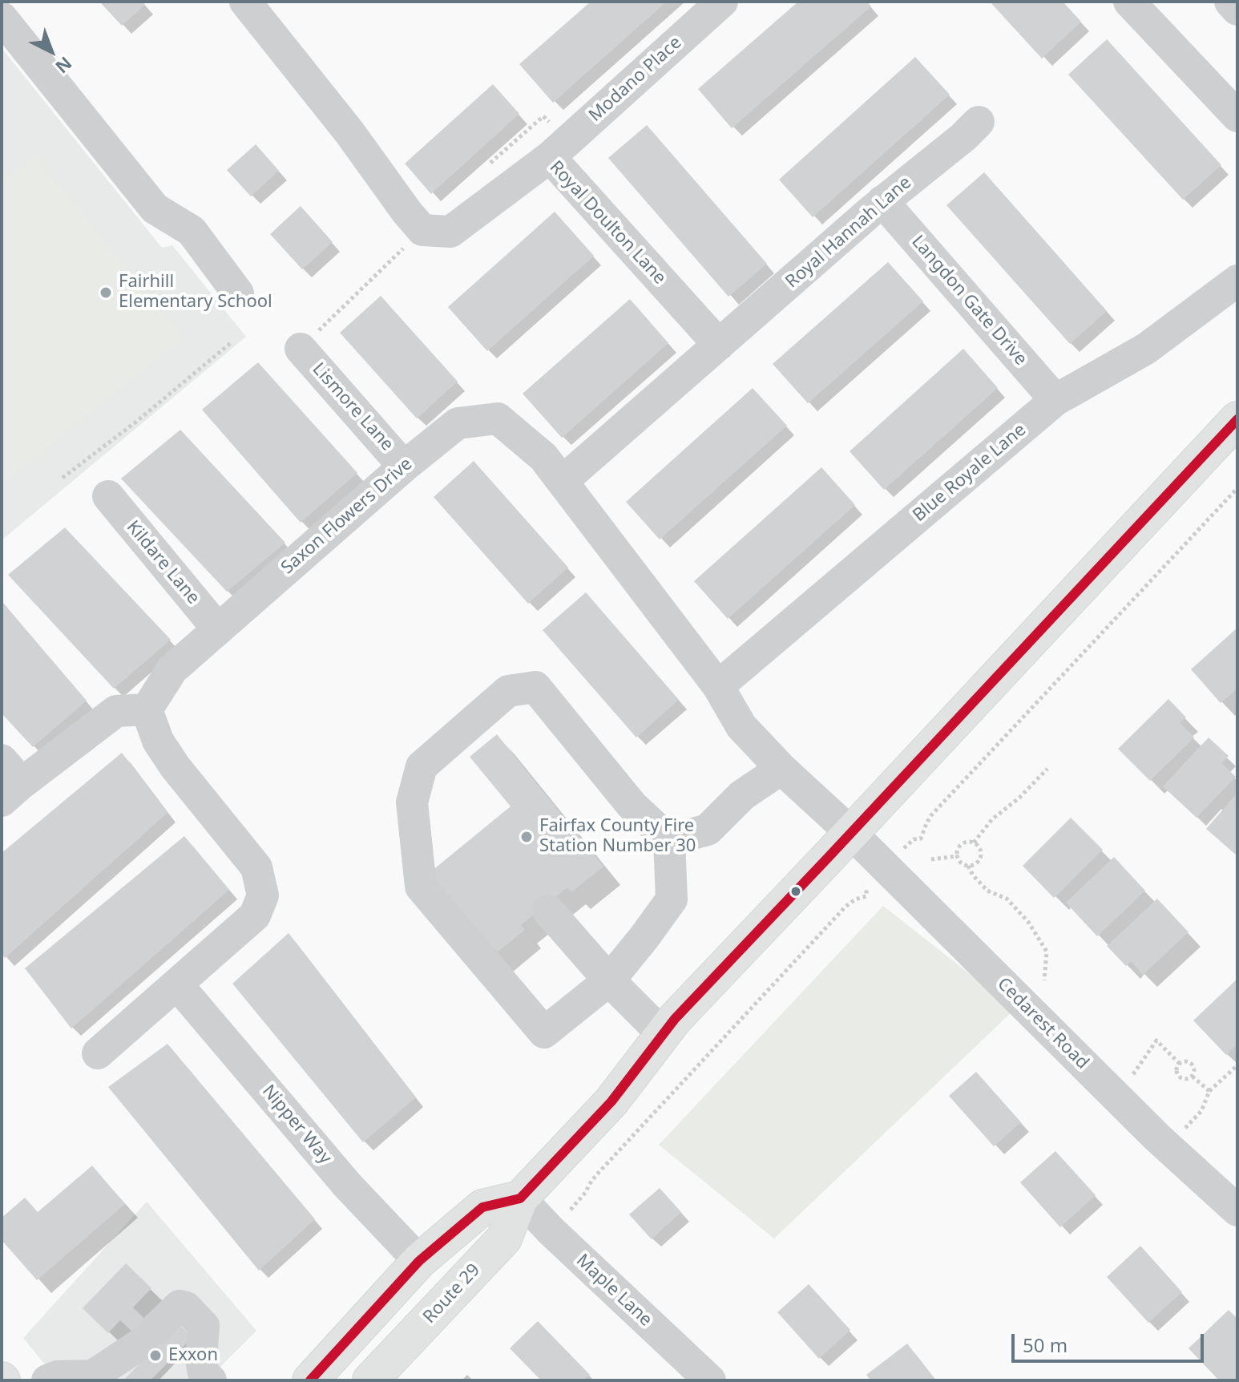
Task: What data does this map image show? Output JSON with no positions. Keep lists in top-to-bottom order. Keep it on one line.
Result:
{"streets":{"main road":["Route 29"],"street":["Modano Place","Royal Doulton Lane","Royal Hannah Lane","Langdon Gate Drive","Lismore Lane","Blue Royale Lane","Saxon Flowers Drive","Kildare Lane","Cedarest Road","Nipper Way","Maple Lane"]},"crossings":[["Modano Place","Royal Doulton Lane"],["Royal Doulton Lane","Royal Hannah Lane"],["Royal Hannah Lane","Langdon Gate Drive"],["Langdon Gate Drive","Blue Royale Lane"],["Lismore Lane","Saxon Flowers Drive"],["Blue Royale Lane","Saxon Flowers Drive"],["Saxon Flowers Drive","Kildare Lane"],["Saxon Flowers Drive","Cedarest Road"],["Saxon Flowers Drive","Route 29"],["Cedarest Road","Route 29"],["Maple Lane","Route 29"]],"places":["Fairhill Elementary School","Fairfax County Fire Station Number 30","Exxon"],"scale_bar":"50 m","north":"bottom right"}
